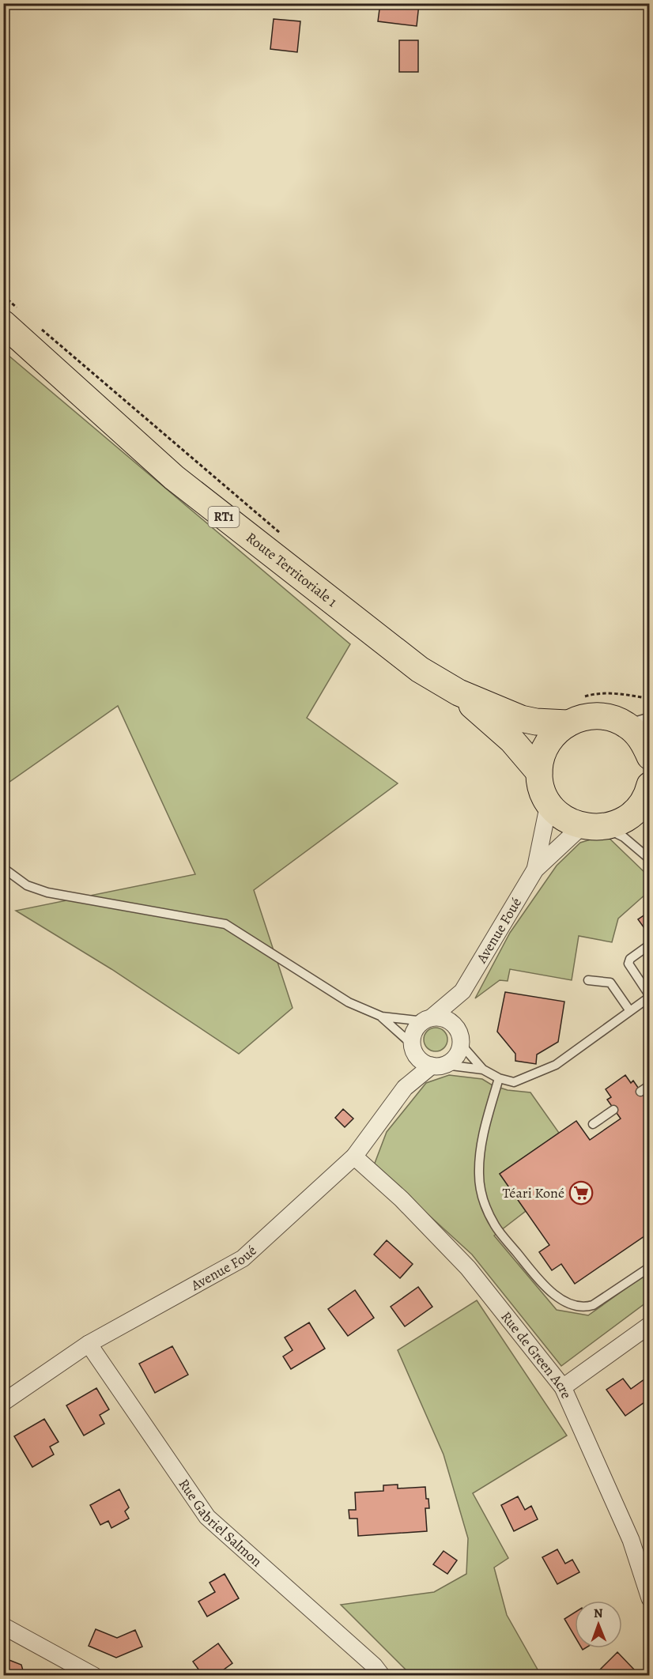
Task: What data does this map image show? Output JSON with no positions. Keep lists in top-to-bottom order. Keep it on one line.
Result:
{"streets":{"main road":["RT1","Route Territoriale 1"],"street":["Avenue Foué","Rue de Green Acre","Rue Gabriel Salmon"]},"crossings":[["Avenue Foué","Rue de Green Acre"],["Avenue Foué","Rue Gabriel Salmon"]],"places":{"supermarket":["Téari Koné"]},"north":"top"}
